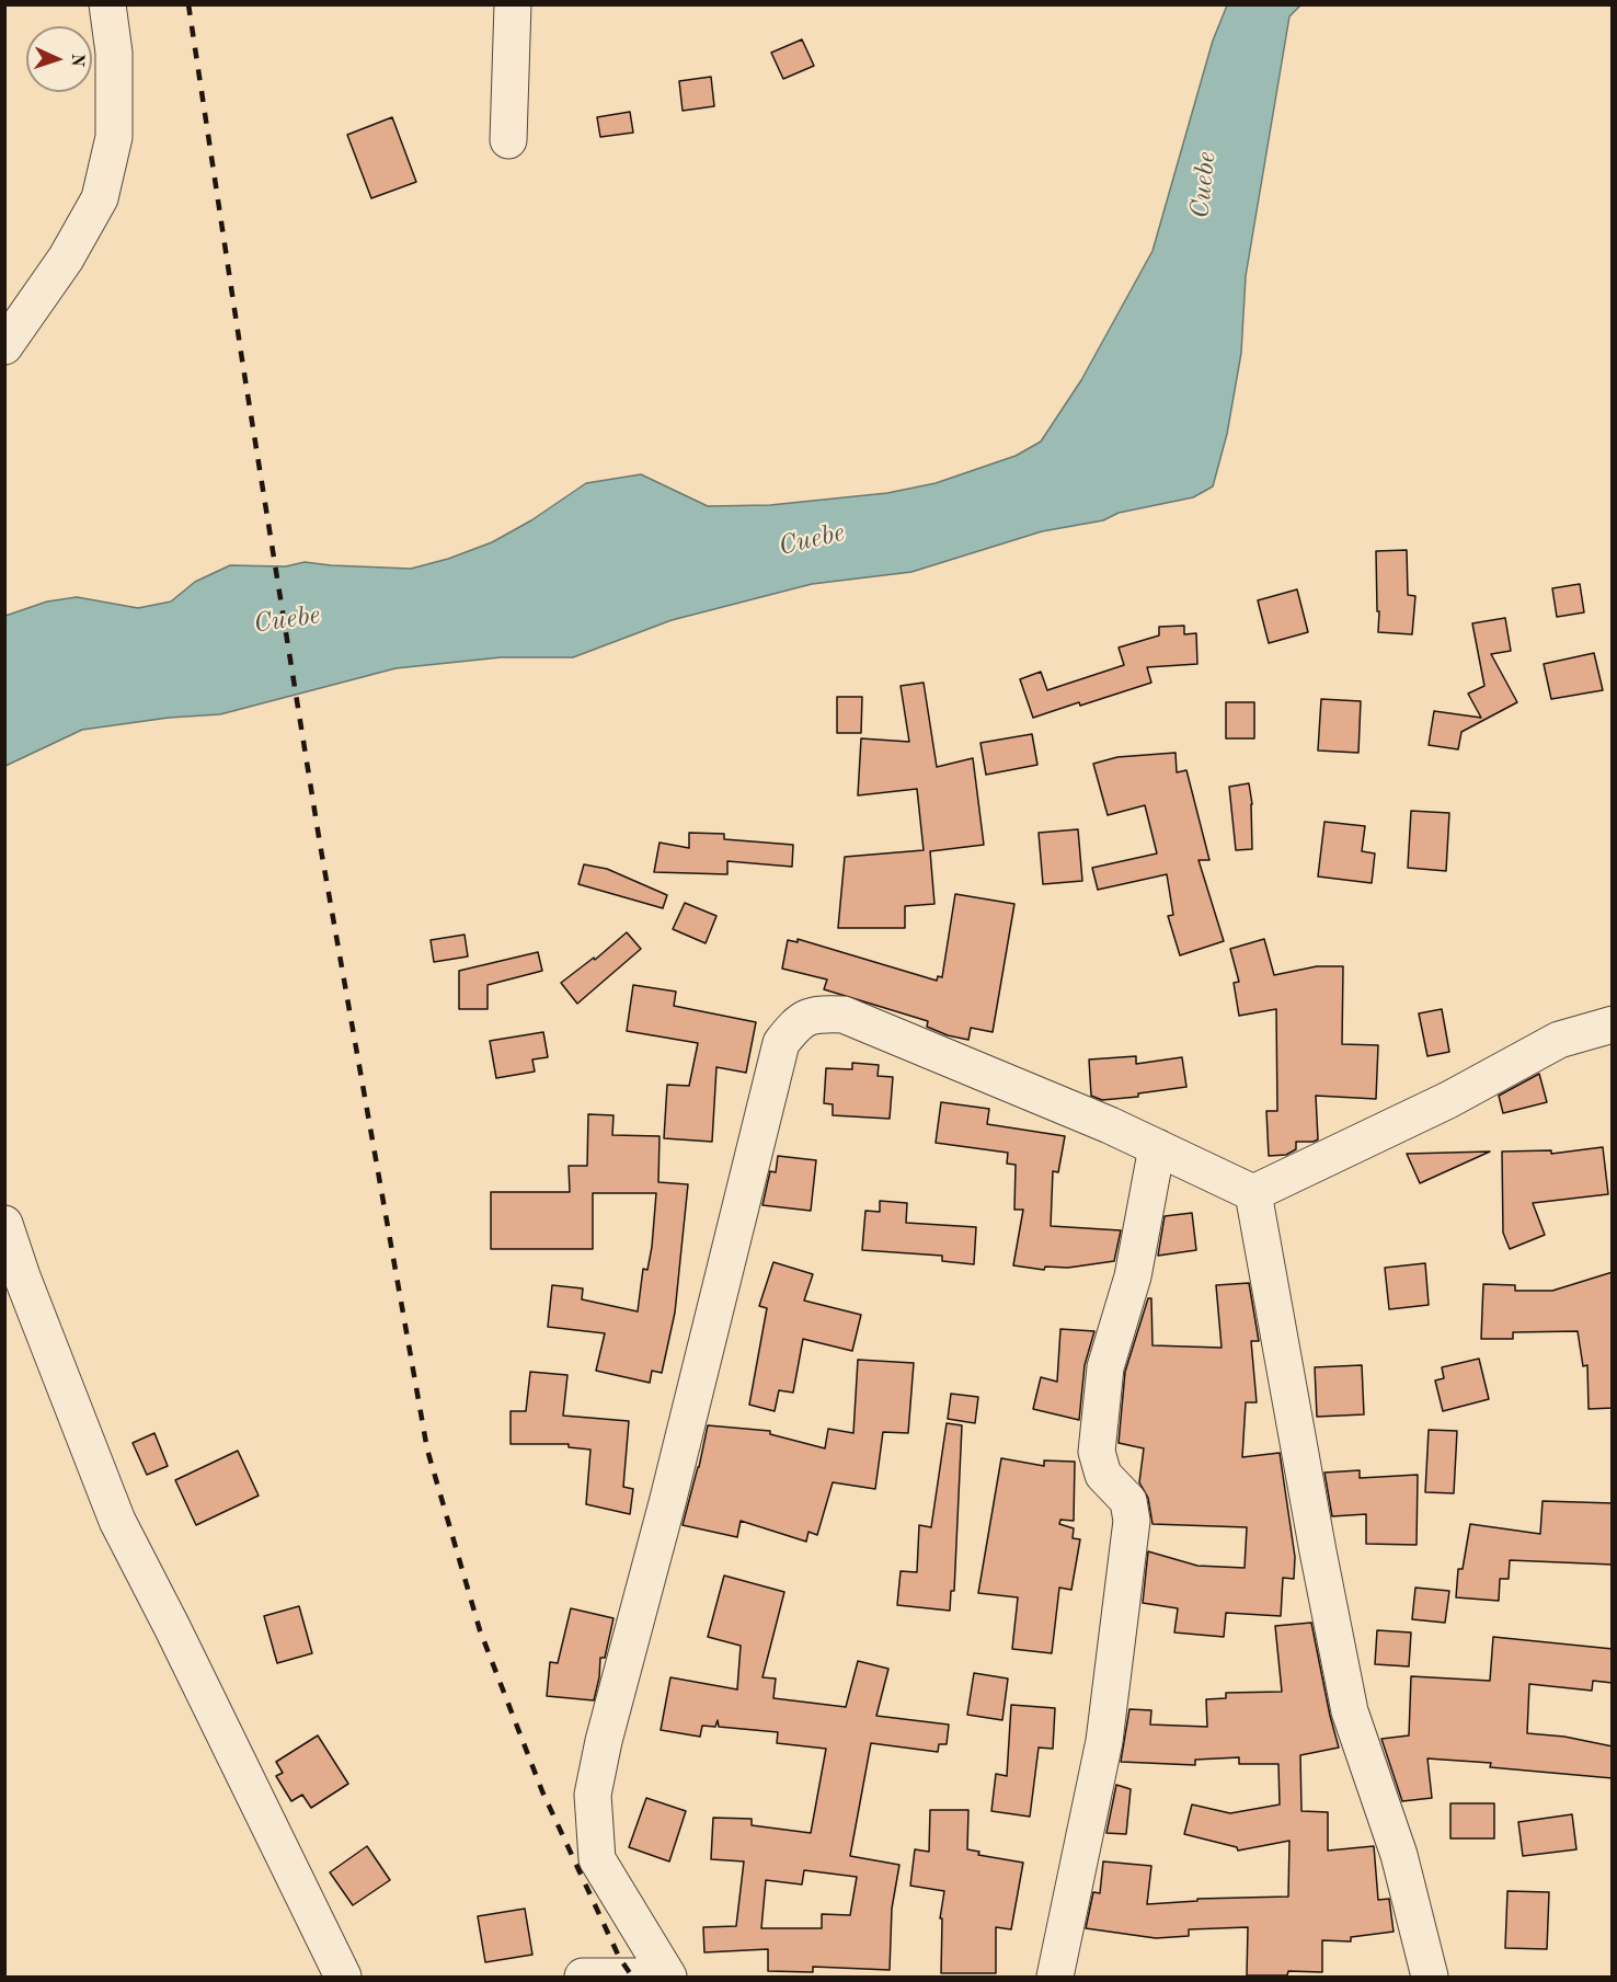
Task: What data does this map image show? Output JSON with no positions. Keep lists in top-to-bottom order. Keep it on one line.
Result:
{"water":["Cuebe"],"north":"right"}
